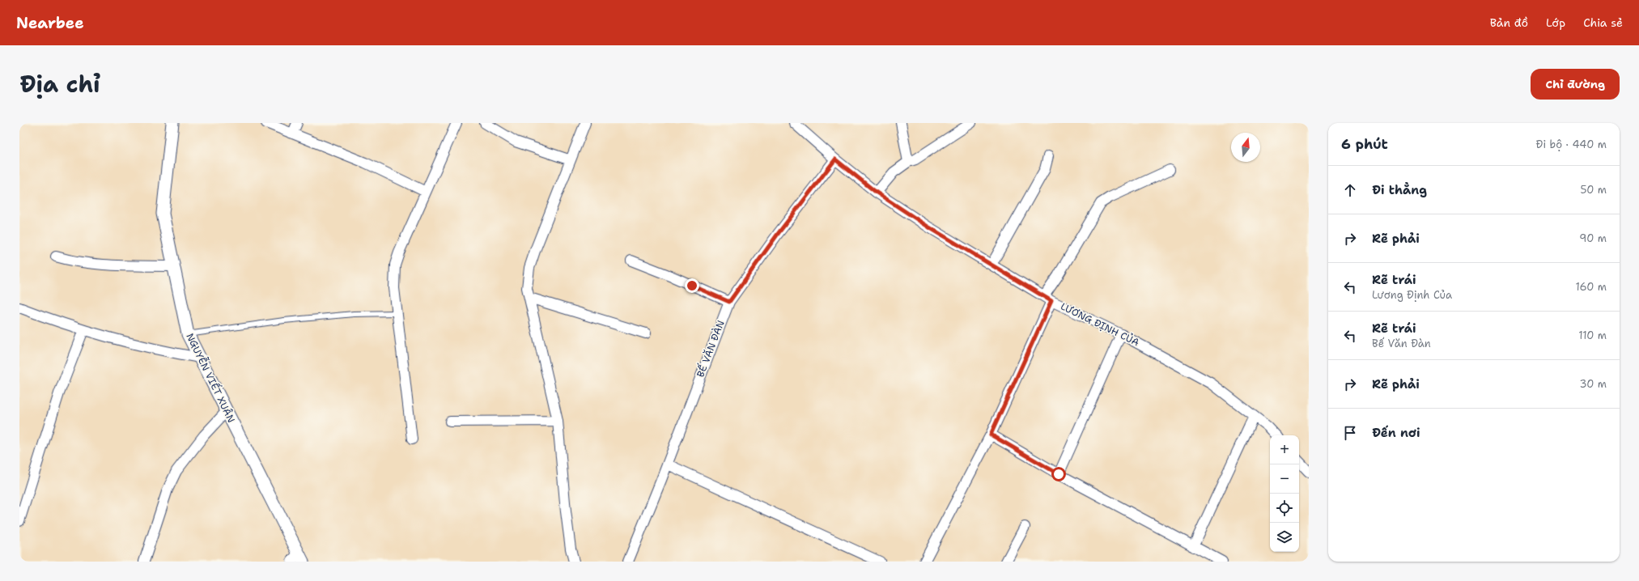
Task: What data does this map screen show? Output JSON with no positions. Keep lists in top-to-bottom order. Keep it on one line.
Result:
{"streets":{"street":["LƯƠNG ĐỊNH CỦA","BẾ VĂN ĐÀN","NGUYỄN VIẾT XUÂN"]},"crossings":[["LƯƠNG ĐỊNH CỦA","BẾ VĂN ĐÀN"]],"north":"top","page":{"header":"Nearbee","nav":["Bản đồ","Lớp","Chia sẻ"],"title":"Địa chỉ","buttons":"Chỉ đường","heading":["6 phút","Đi bộ · 440 m"],"list":[["Đi thẳng","50 m"],["Rẽ phải","90 m"],["Rẽ trái","Lương Định Của","160 m"],["Rẽ trái","Bế Văn Đàn","110 m"],["Rẽ phải","30 m"],"Đến nơi"],"map_buttons":["+","−"]}}
